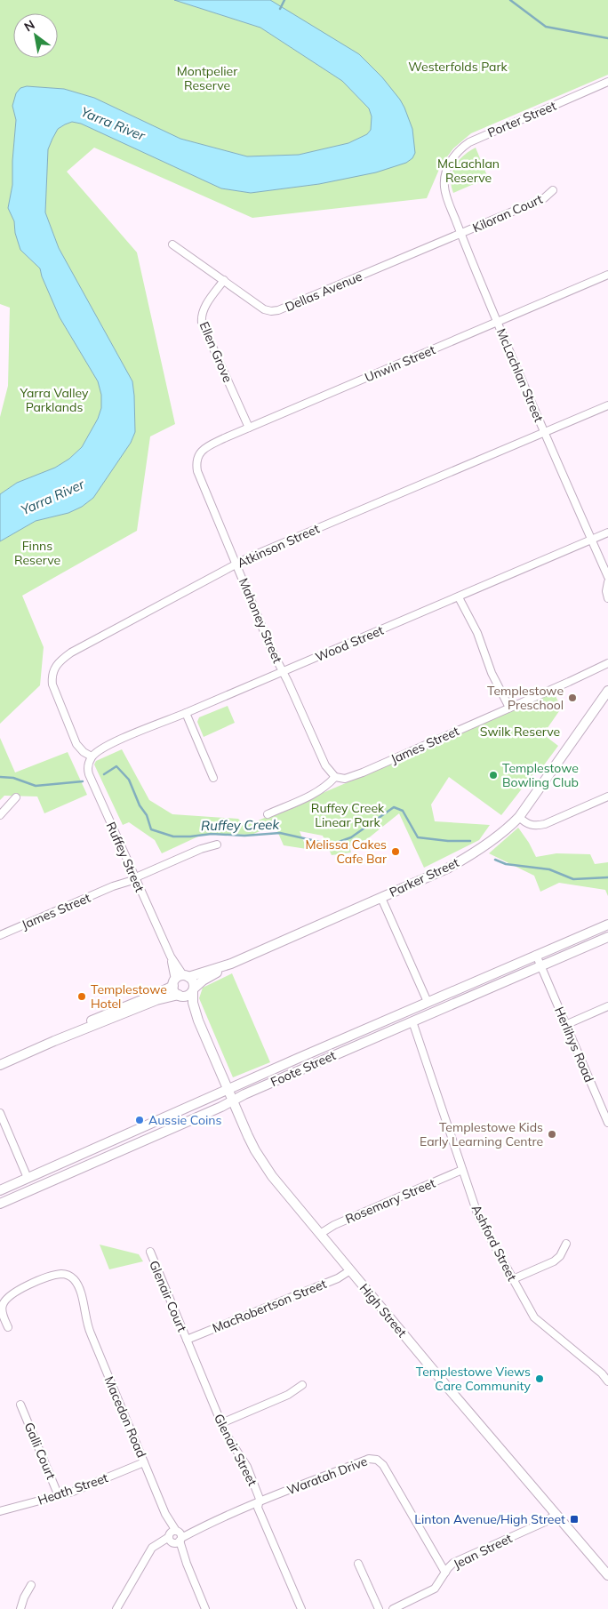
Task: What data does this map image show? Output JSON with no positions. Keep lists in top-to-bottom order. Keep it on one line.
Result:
{"streets":{"main road":["Parker Street","Foote Street","High Street"],"street":["Porter Street","Kiloran Court","Dellas Avenue","Ellen Grove","Unwin Street","McLachlan Street","Atkinson Street","Mahoney Street","Wood Street","James Street","Ruffey Street","Herlihys Road","Rosemary Street","Ashford Street","Glenair Court","MacRobertson Street","Macedon Road","Glenair Street","Galli Court","Waratah Drive","Heath Street","Jean Street"]},"crossings":[["Porter Street","McLachlan Street"],["Kiloran Court","Dellas Avenue"],["Kiloran Court","McLachlan Street"],["Dellas Avenue","Ellen Grove"],["Dellas Avenue","McLachlan Street"],["Ellen Grove","Unwin Street"],["Unwin Street","McLachlan Street"],["Unwin Street","Mahoney Street"],["McLachlan Street","Atkinson Street"],["McLachlan Street","Wood Street"],["Atkinson Street","Mahoney Street"],["Atkinson Street","Wood Street"],["Atkinson Street","Ruffey Street"],["Mahoney Street","Wood Street"],["Mahoney Street","James Street"],["Wood Street","Ruffey Street"],["James Street","Ruffey Street"],["Ruffey Street","Parker Street"],["Ruffey Street","High Street"],["Parker Street","High Street"],["Herlihys Road","Foote Street"],["Foote Street","Ashford Street"],["Foote Street","High Street"],["Rosemary Street","Ashford Street"],["Rosemary Street","High Street"],["Glenair Court","MacRobertson Street"],["Glenair Court","Glenair Street"],["MacRobertson Street","High Street"],["MacRobertson Street","Glenair Street"],["High Street","Jean Street"],["Macedon Road","Waratah Drive"],["Macedon Road","Heath Street"],["Glenair Street","Waratah Drive"],["Galli Court","Heath Street"],["Waratah Drive","Jean Street"]],"water":["Yarra River","Ruffey Creek"],"parks":["Westerfolds Park","Montpelier Reserve","McLachlan Reserve","Yarra Valley Parklands","Finns Reserve","Swilk Reserve","Ruffey Creek Linear Park"],"places":{"other":["Templestowe Preschool","Templestowe Bowling Club","Melissa Cakes Cafe Bar","Templestowe Hotel","Aussie Coins","Templestowe Kids Early Learning Centre","Templestowe Views Care Community"],"transit":["Linton Avenue/High Street"]},"north":"top left"}
